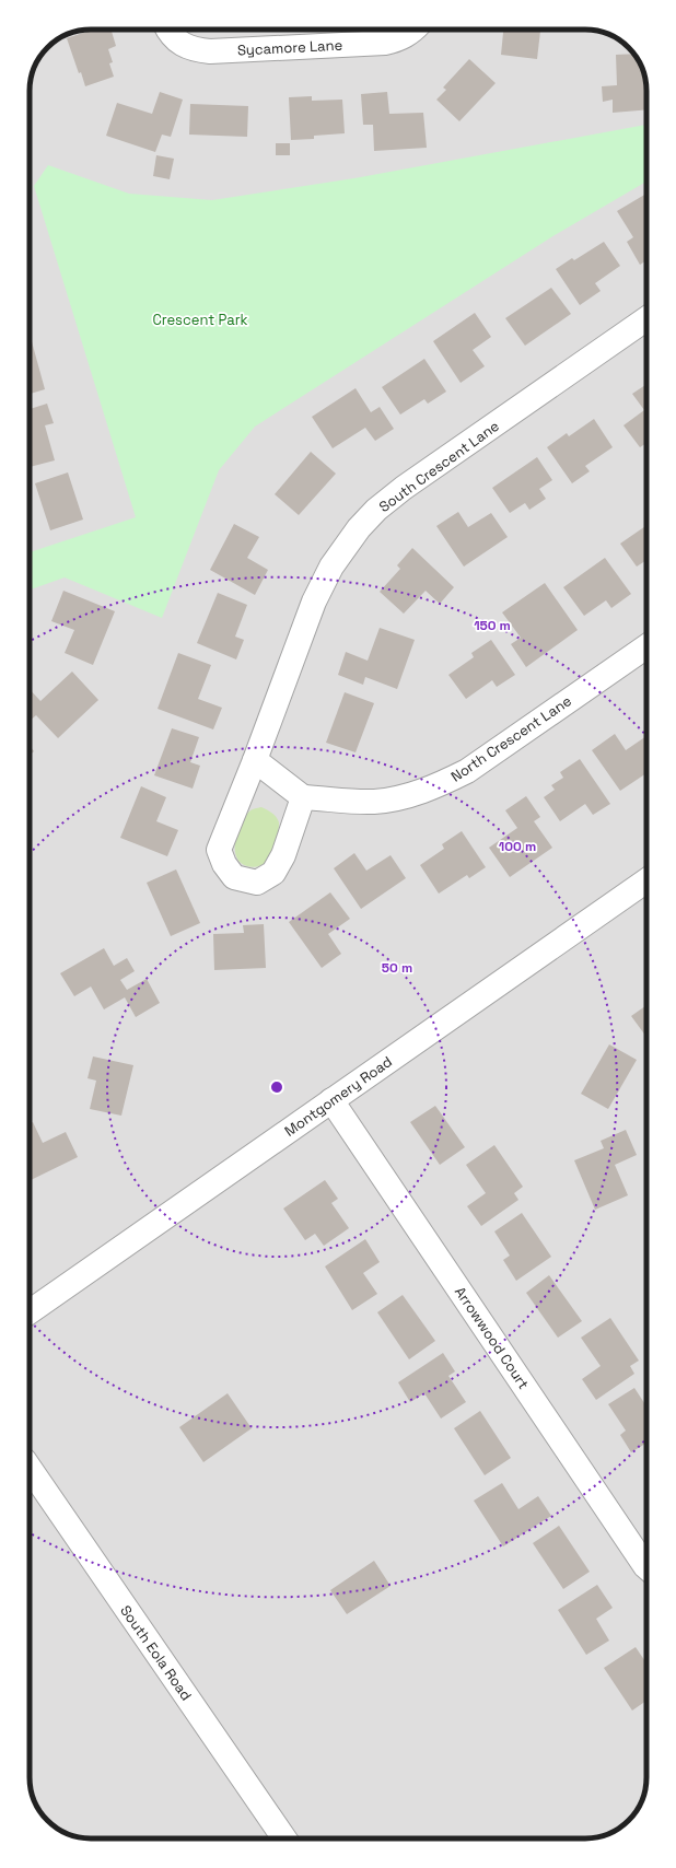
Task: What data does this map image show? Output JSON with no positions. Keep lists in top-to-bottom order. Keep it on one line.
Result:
{"streets":{"street":["Sycamore Lane","South Crescent Lane","North Crescent Lane","Montgomery Road","Arrowwood Court","South Eola Road"]},"crossings":[["South Crescent Lane","North Crescent Lane"],["Montgomery Road","Arrowwood Court"]],"parks":["Crescent Park"],"rings":["150 m","100 m","50 m"]}
